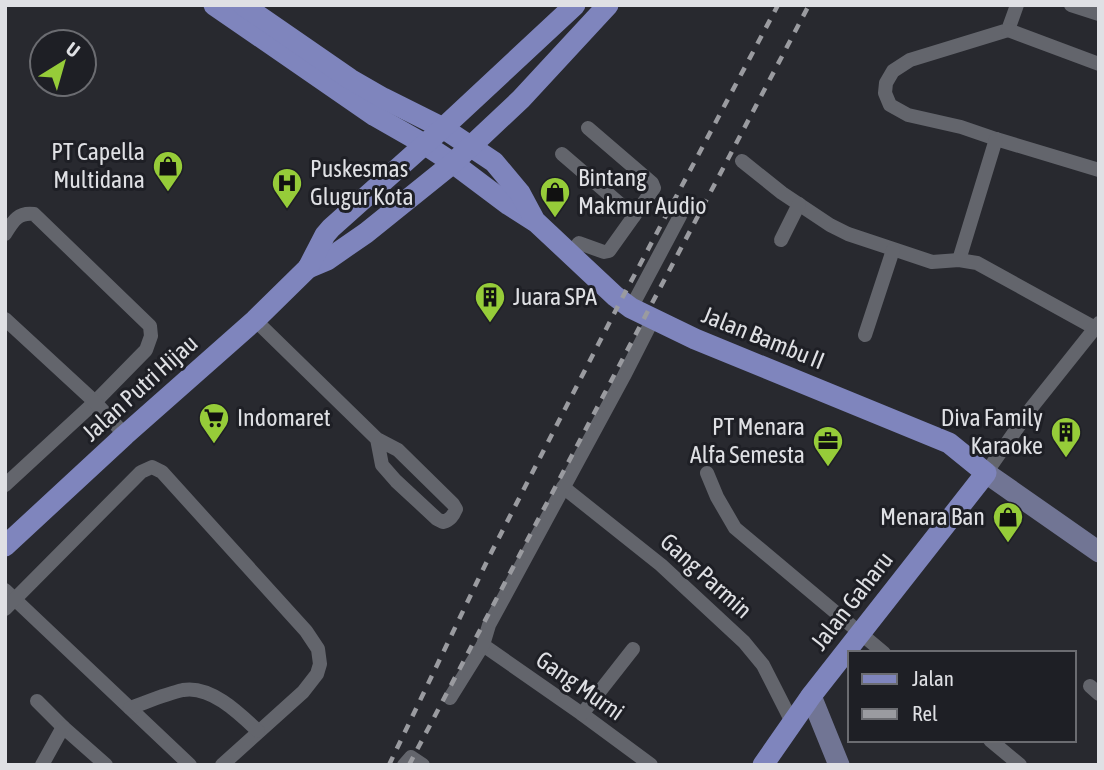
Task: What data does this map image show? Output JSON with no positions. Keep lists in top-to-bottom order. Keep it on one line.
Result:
{"streets":{"main road":["Jalan Bambu II","Jalan Putri Hijau","Jalan Gaharu"],"street":["Gang Parmin","Gang Murni"]},"crossings":[["Jalan Bambu II","Jalan Putri Hijau"],["Jalan Bambu II","Jalan Gaharu"],["Gang Parmin","Jalan Gaharu"]],"places":{"shop":["PT Capella Multidana","Bintang Makmur Audio","Menara Ban"],"hospital":["Puskesmas Glugur Kota"],"building":["Juara SPA","Diva Family Karaoke"],"supermarket":["Indomaret"],"office":["PT Menara Alfa Semesta"]},"legend":["Jalan","Rel"],"north":"top right"}
